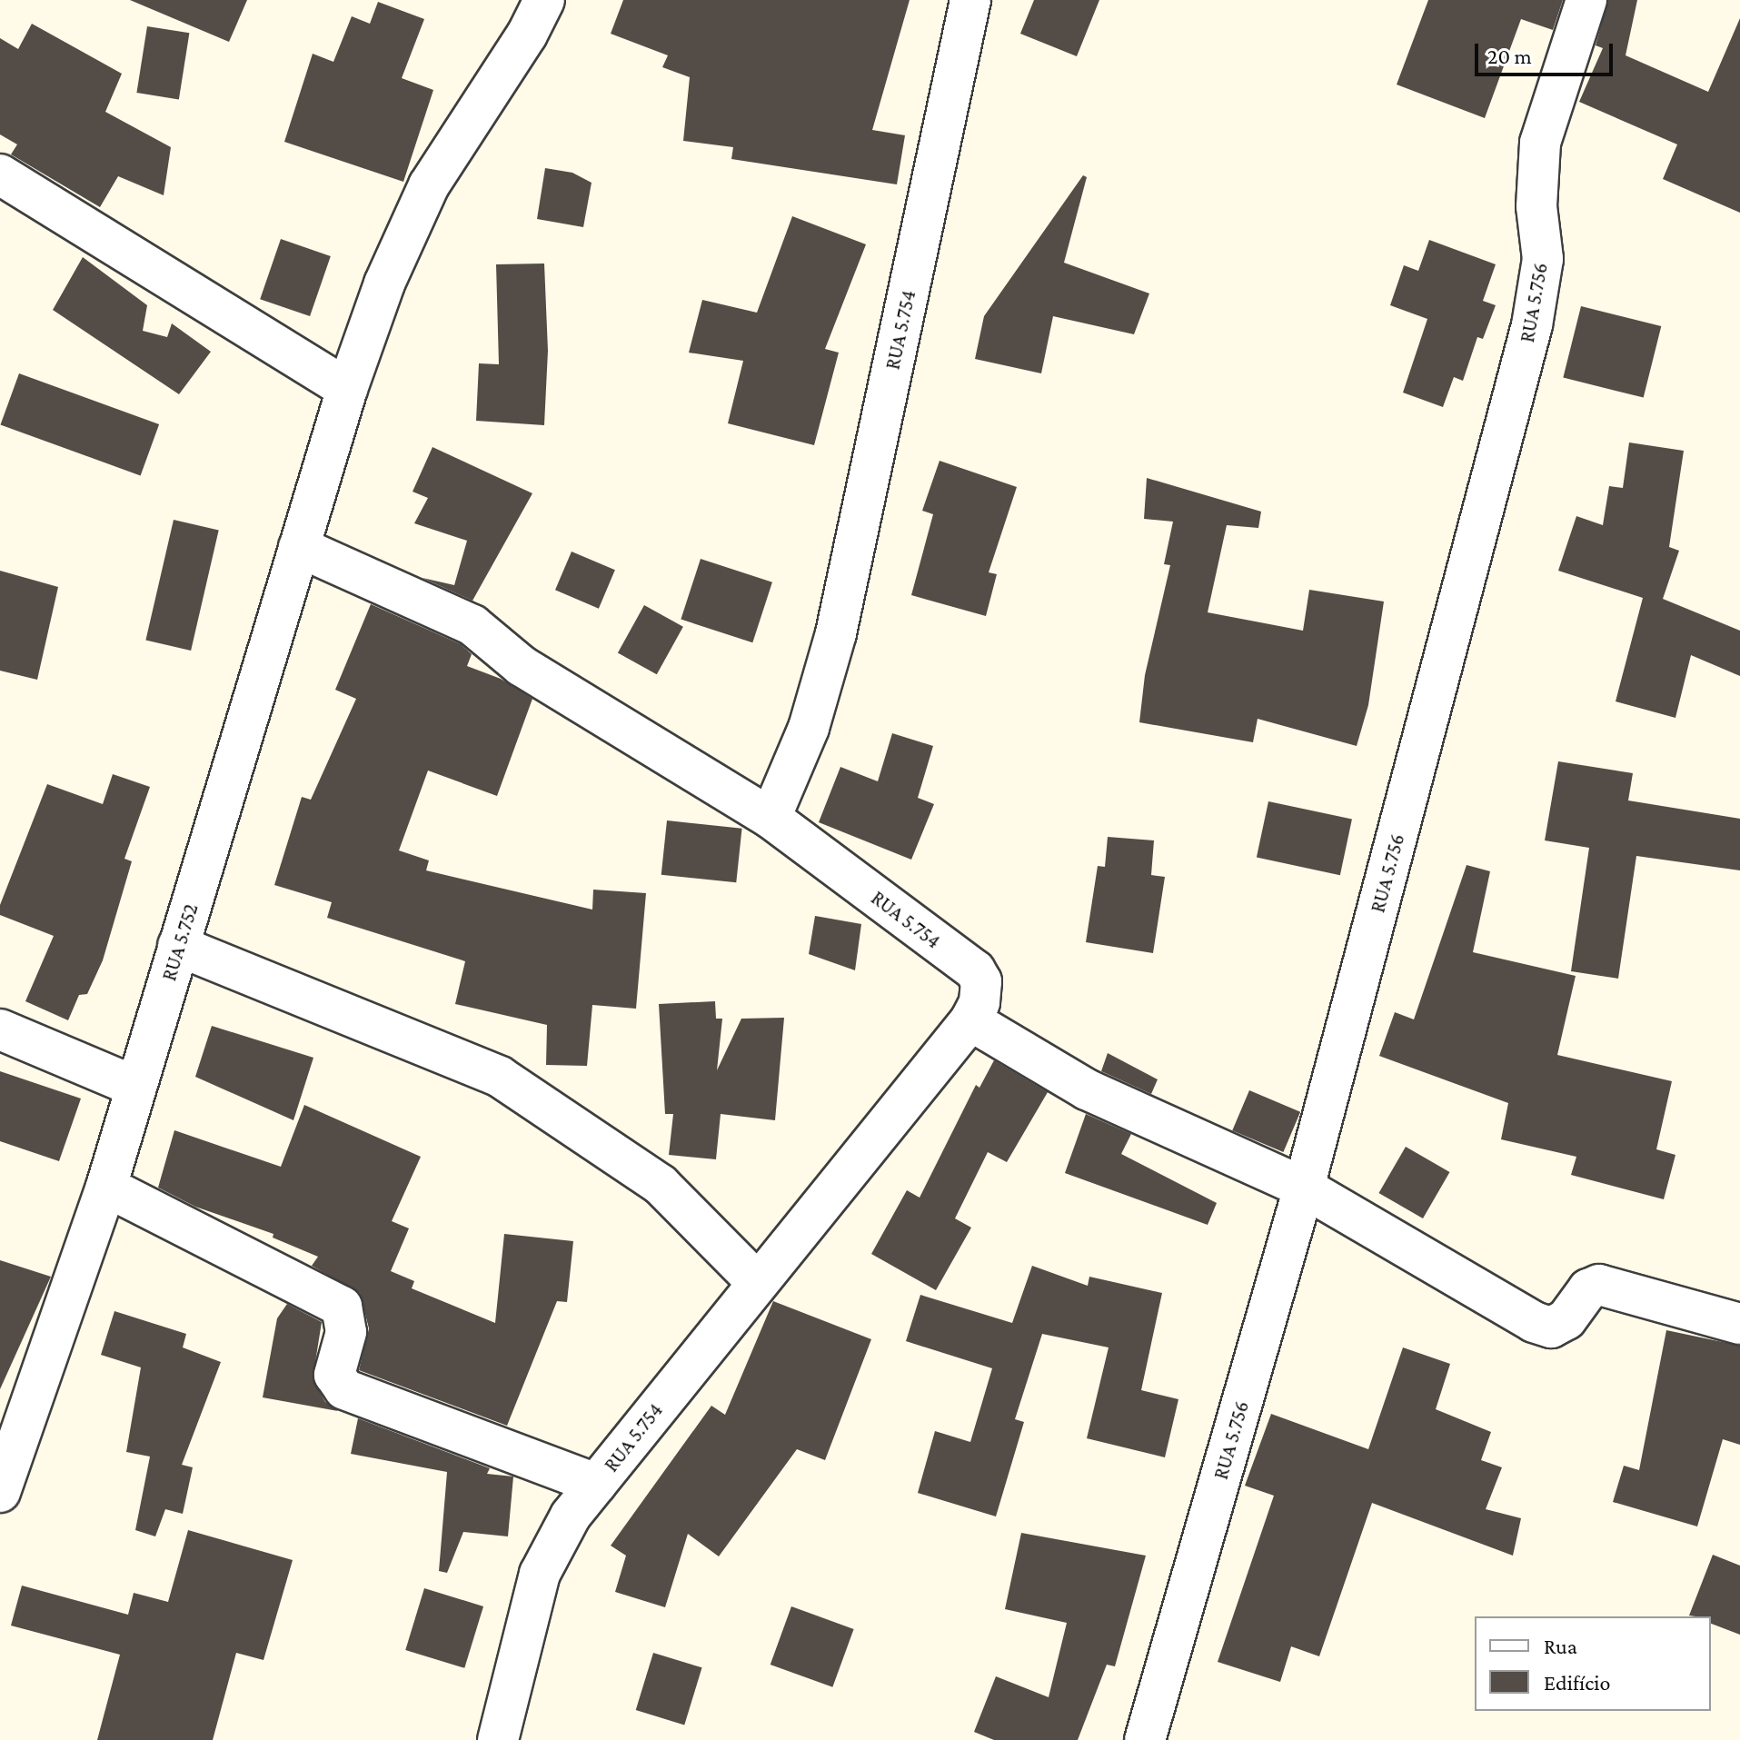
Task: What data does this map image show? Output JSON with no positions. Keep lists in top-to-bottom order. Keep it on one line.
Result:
{"streets":{"street":["RUA 5.756","RUA 5.754","RUA 5.752"]},"legend":["Rua","Edifício"],"scale_bar":"20 m"}
